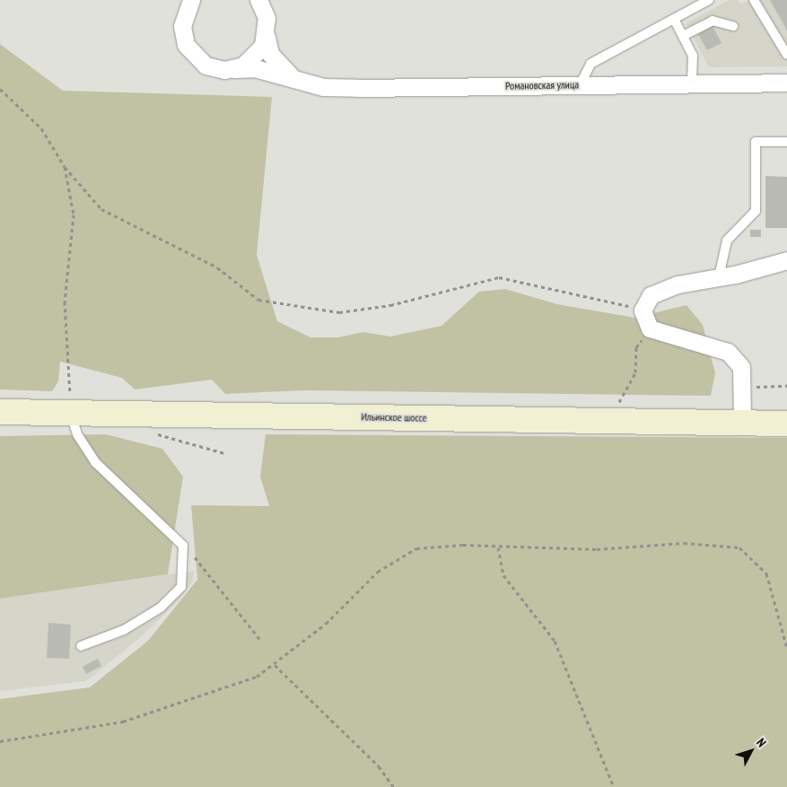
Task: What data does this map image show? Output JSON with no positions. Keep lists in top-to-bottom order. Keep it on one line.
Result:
{"streets":{"main road":["Ильинское шоссе"],"street":["Романовская улица"]},"north":"top right"}
